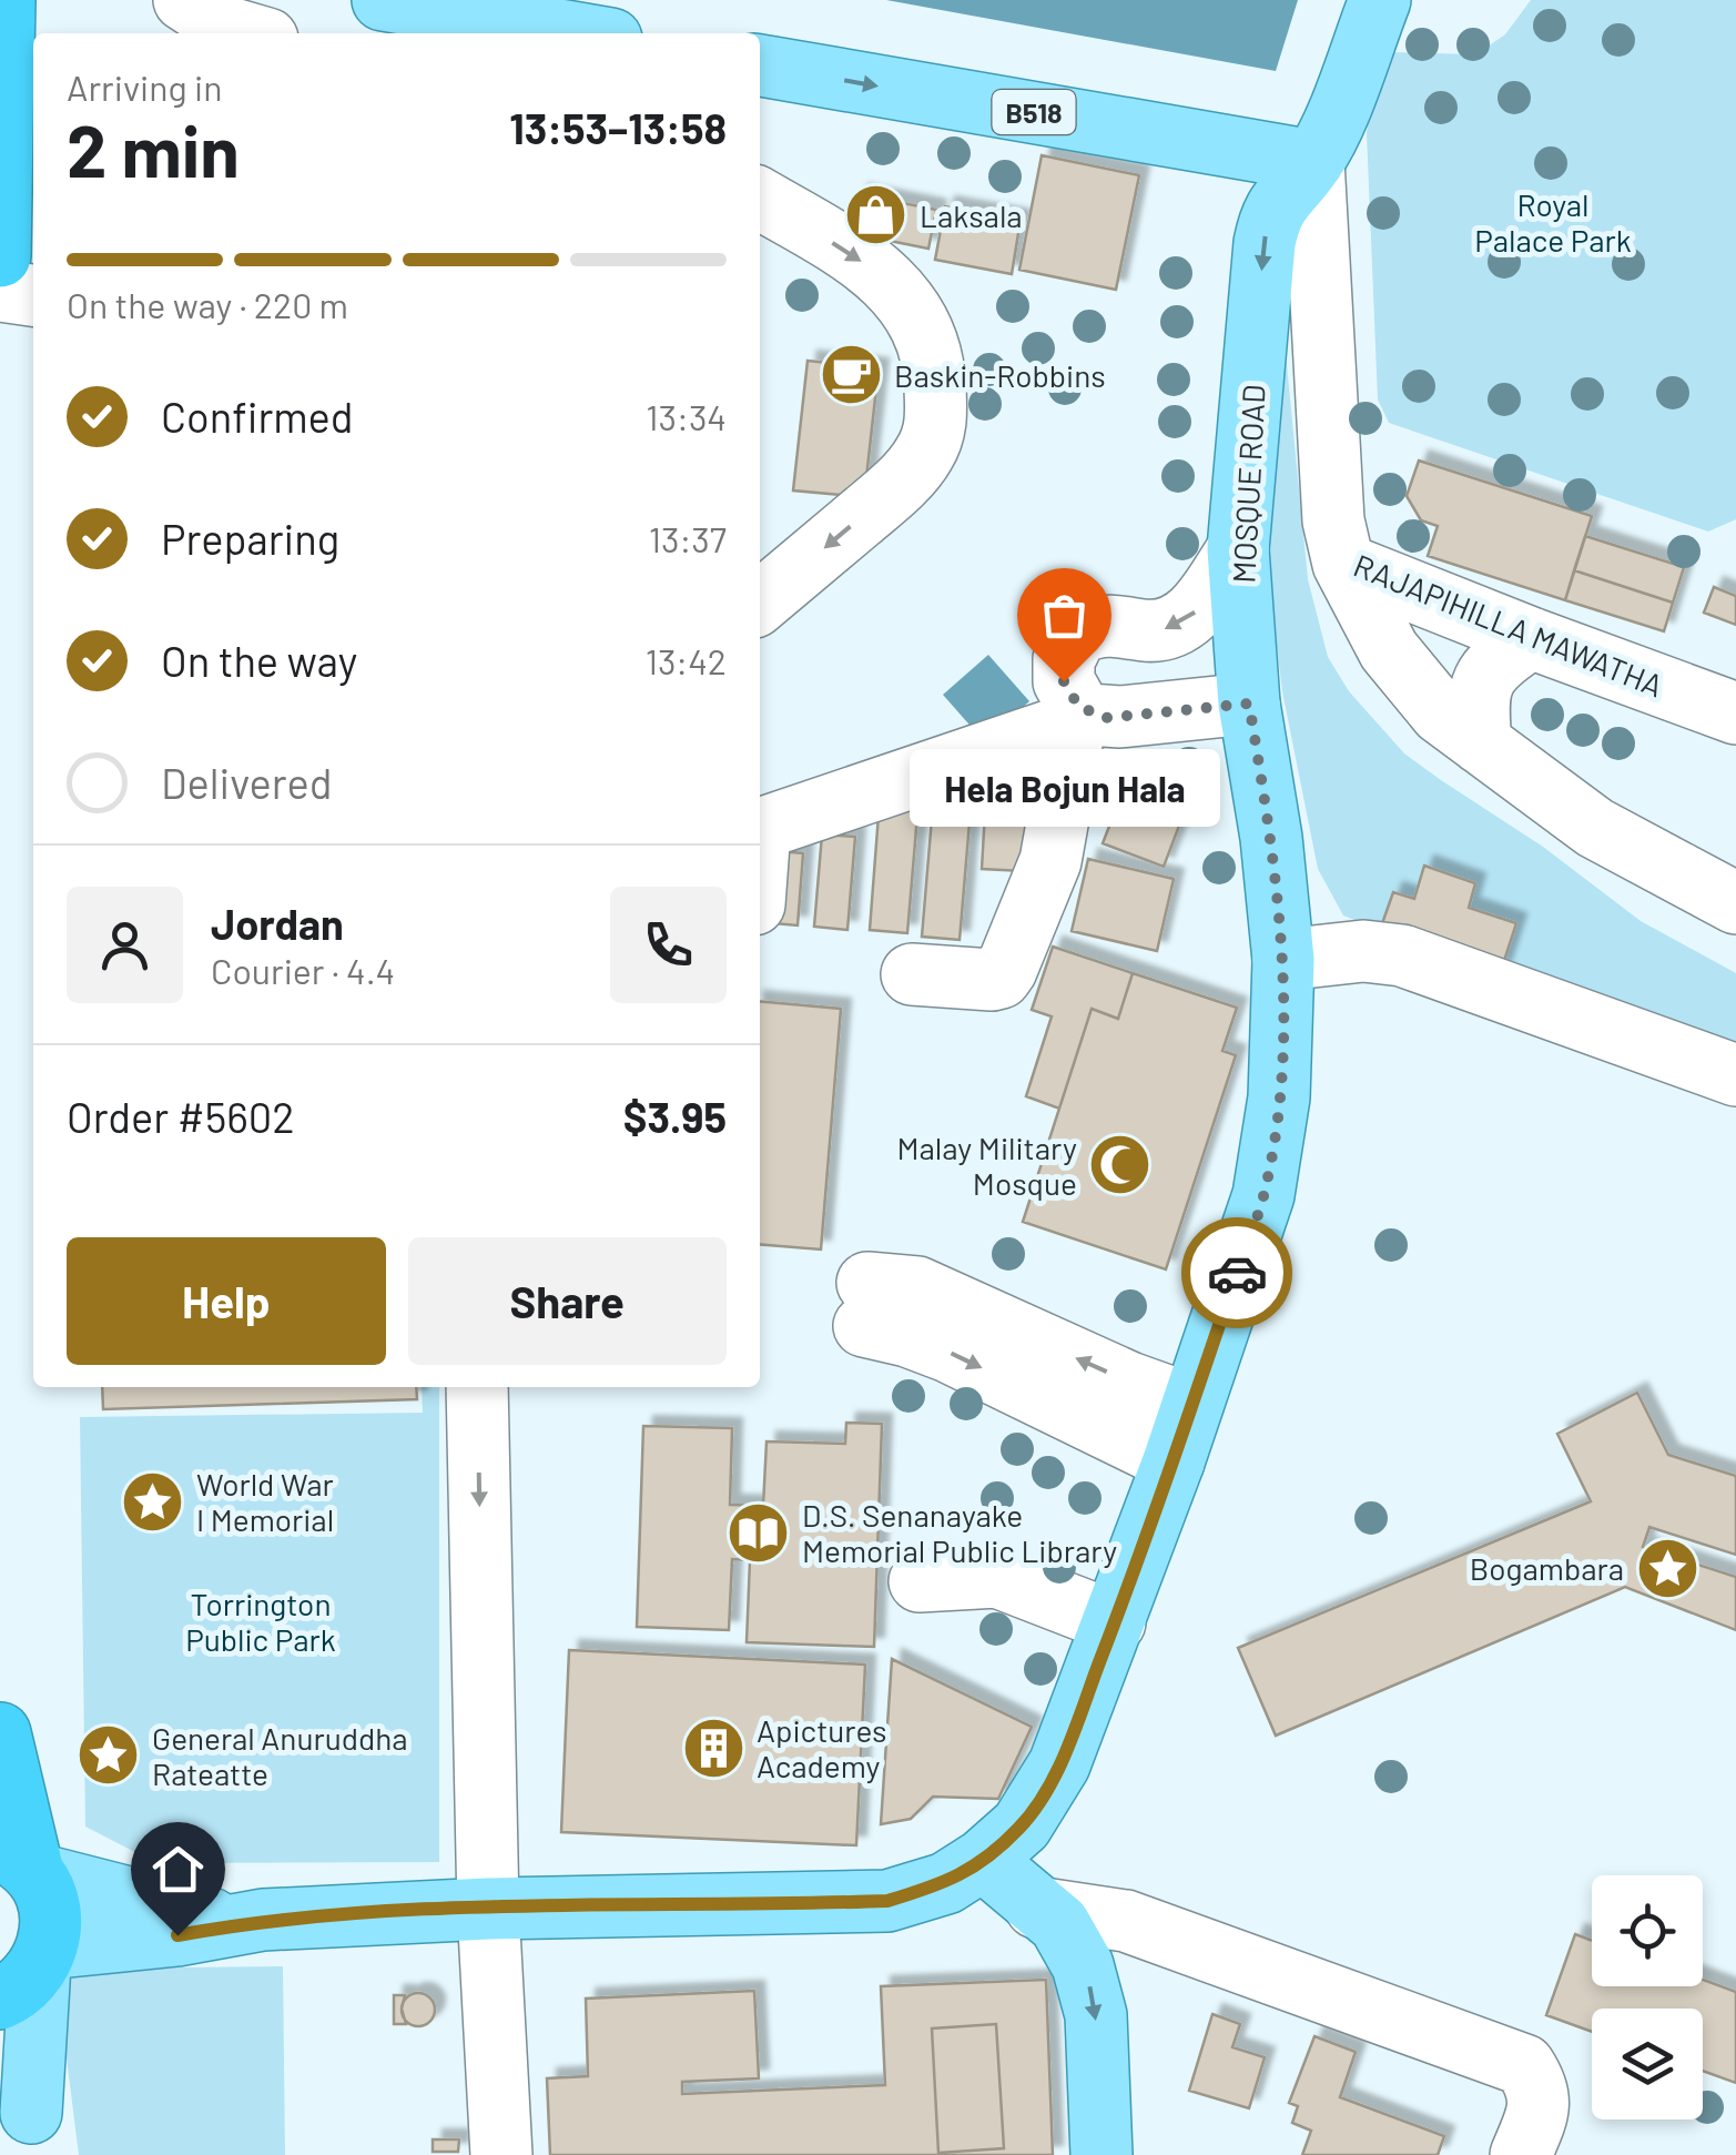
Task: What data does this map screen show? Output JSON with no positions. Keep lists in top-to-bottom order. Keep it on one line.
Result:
{"streets":{"main road":["B518","MOSQUE ROAD"],"street":["RAJAPIHILLA MAWATHA"]},"crossings":[["B518","MOSQUE ROAD"],["B518","RAJAPIHILLA MAWATHA"],["MOSQUE ROAD","RAJAPIHILLA MAWATHA"]],"parks":["Royal Palace Park","Torrington Public Park"],"places":{"shop":["Laksala"],"cafe":["Baskin-Robbins"],"other":["Hela Bojun Hala"],"mosque":["Malay Military Mosque"],"place":["World War I Memorial","Bogambara","General Anuruddha Rateatte"],"library":["D.S. Senanayake Memorial Public Library"],"building":["Apictures Academy"]},"page":{"heading":["2 min","Arriving in","13:53–13:58"],"panel":["Jordan","Courier · 4.4","Order #5602","$3.95"],"bar":"On the way · 220 m","list":[["Confirmed","13:34"],["Preparing","13:37"],["On the way","13:42"],"Delivered"],"bubble":"Hela Bojun Hala","buttons":["Help","Share"]}}
